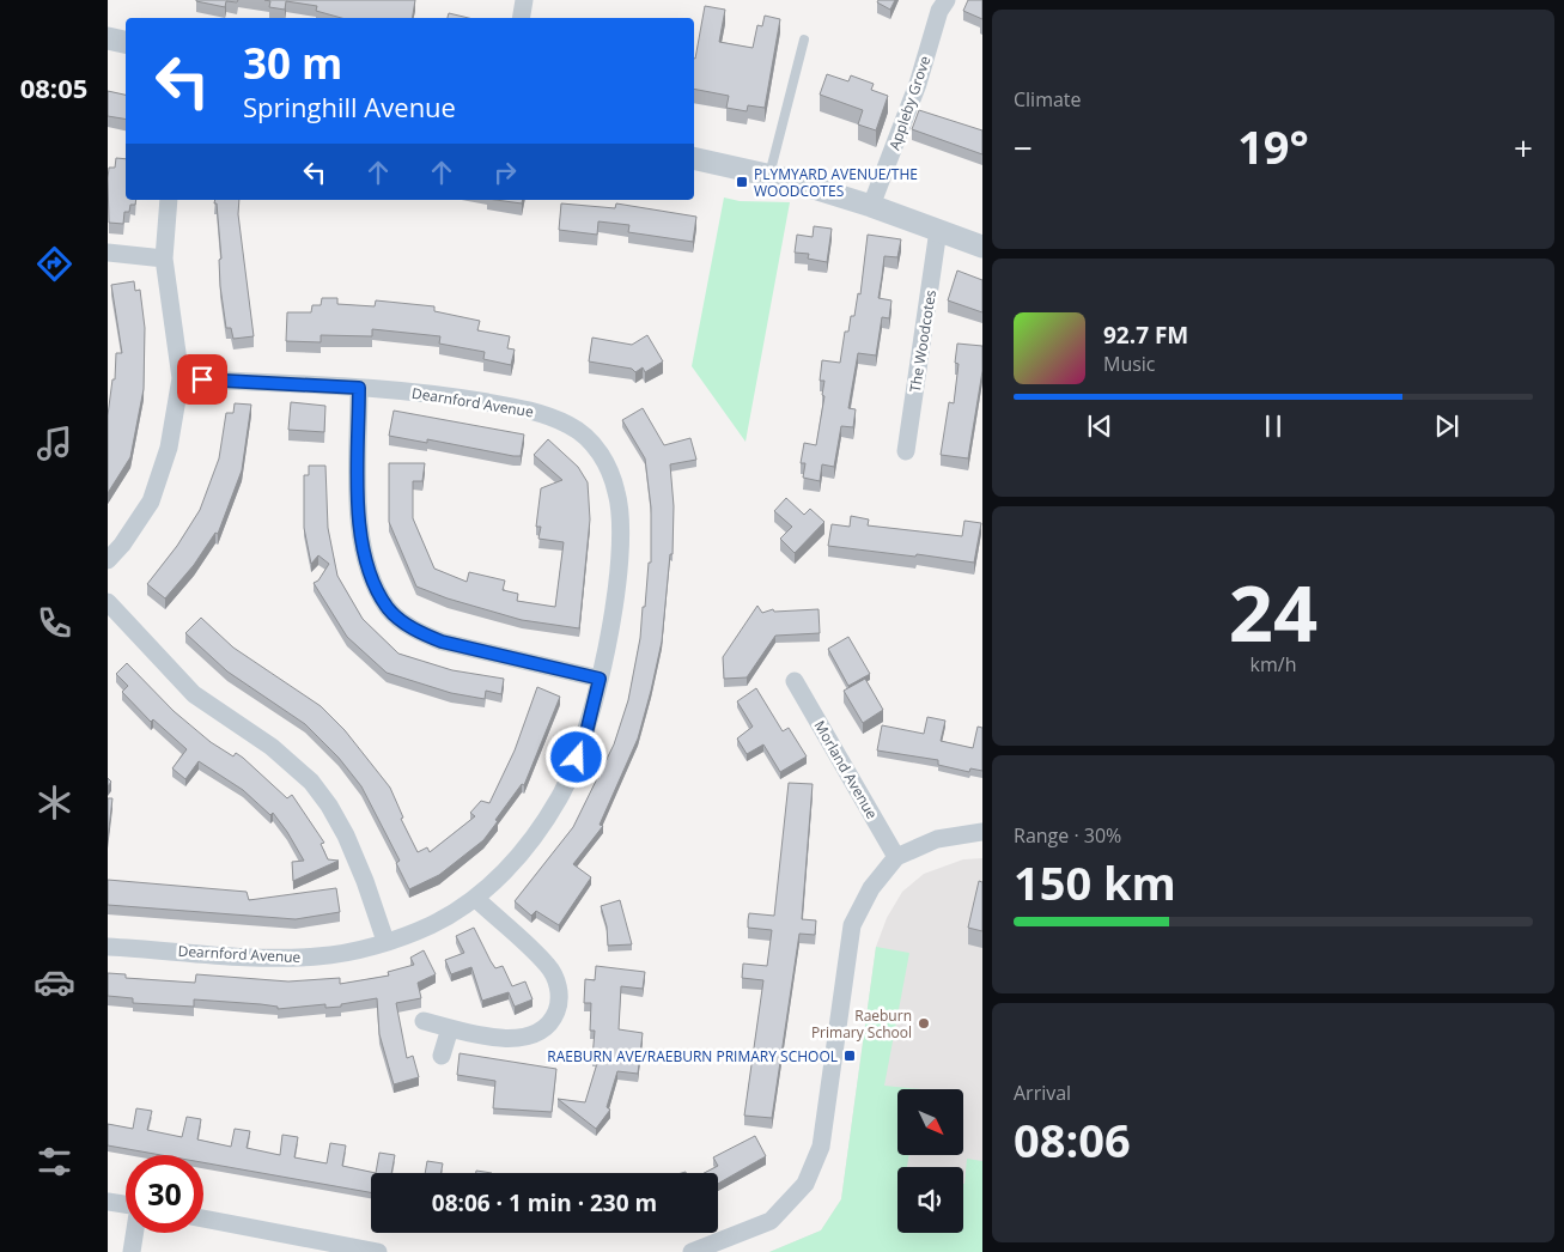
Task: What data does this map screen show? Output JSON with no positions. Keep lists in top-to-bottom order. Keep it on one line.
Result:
{"streets":{"street":["Appleby Grove","The Woodcotes","Dearnford Avenue","Morland Avenue"]},"places":{"transit":["PLYMYARD AVENUE/THE WOODCOTES","RAEBURN AVE/RAEBURN PRIMARY SCHOOL"],"other":["Raeburn Primary School"]},"north":"bottom right","page":{"tabs":"08:05","tile":["Climate",["24","km/h"],["Range · 30%","150 km"],["Arrival","08:06"]],"turn":["30 m","Springhill Avenue"],"heat":["−","19°","+"],"song":["92.7 FM","Music"],"limit":"30","trip":"08:06 · 1 min · 230 m"}}
